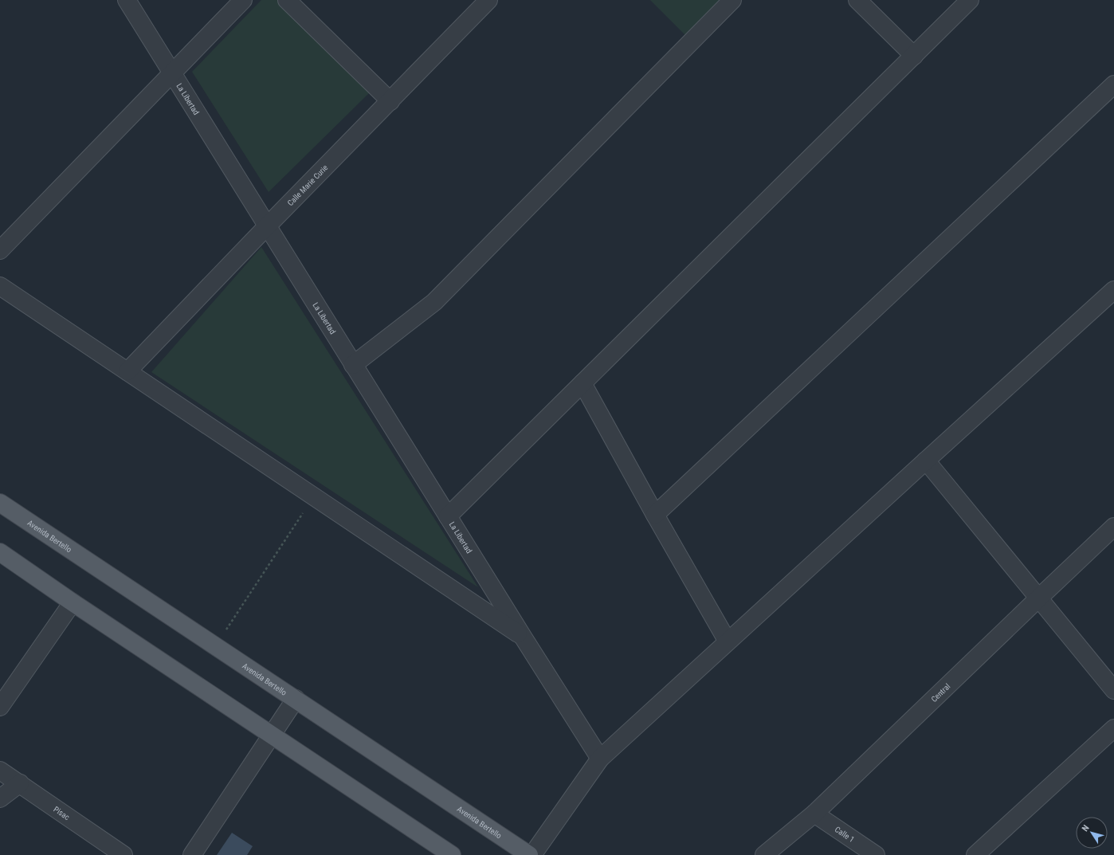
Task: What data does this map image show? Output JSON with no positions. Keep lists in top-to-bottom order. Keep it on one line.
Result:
{"streets":{"main road":["Avenida Bertello"],"street":["La Libertad","Calle Marie Curie","Central","Pisac","Calle 1"]},"crossings":[["La Libertad","Calle Marie Curie"],["Central","Calle 1"]],"north":"top left"}
